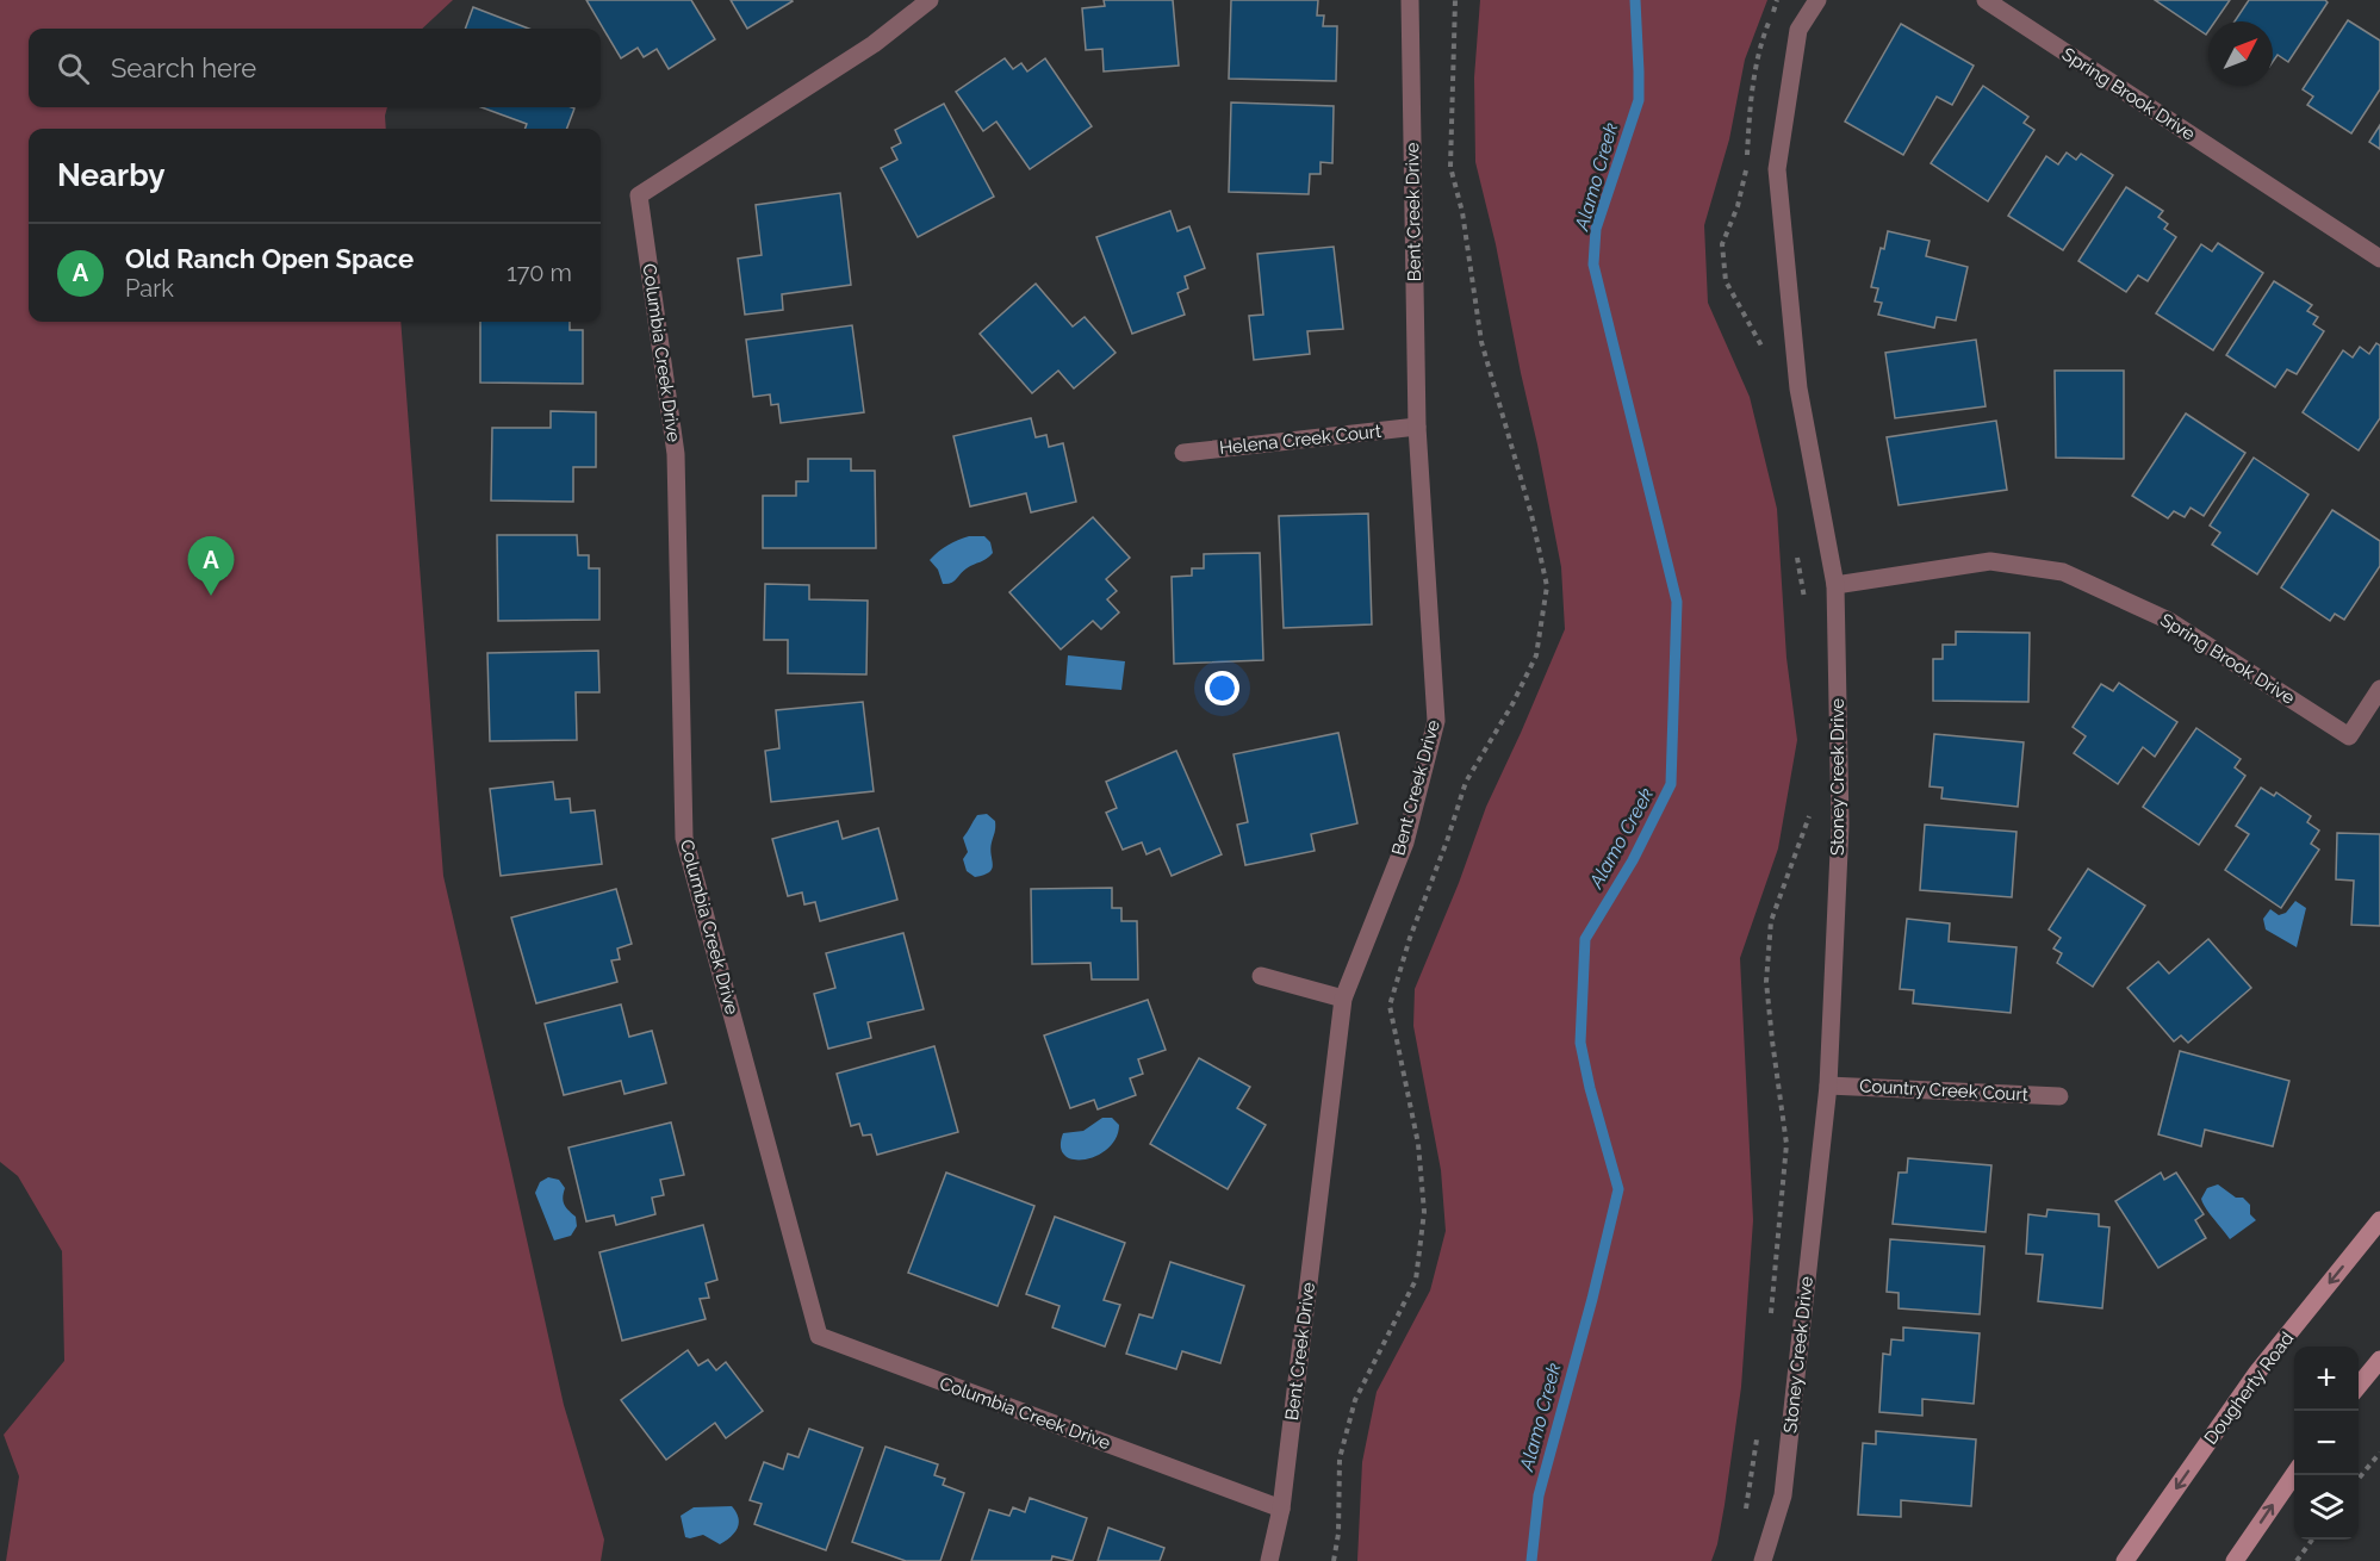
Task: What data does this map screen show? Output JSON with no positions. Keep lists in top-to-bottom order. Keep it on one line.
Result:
{"streets":{"main road":["Dougherty Road"],"street":["Spring Brook Drive","Bent Creek Drive","Columbia Creek Drive","Helena Creek Court","Stoney Creek Drive","Country Creek Court"]},"crossings":[["Spring Brook Drive","Stoney Creek Drive"],["Bent Creek Drive","Columbia Creek Drive"],["Bent Creek Drive","Helena Creek Court"],["Stoney Creek Drive","Country Creek Court"]],"water":["Alamo Creek"],"north":"top right","page":{"search":"Search here","heading":"Nearby","list":[{"mark":"A","name":"Old Ranch Open Space","note":"Park","value":"170 m"}],"pins":"A","map_buttons":["+","−"]}}
